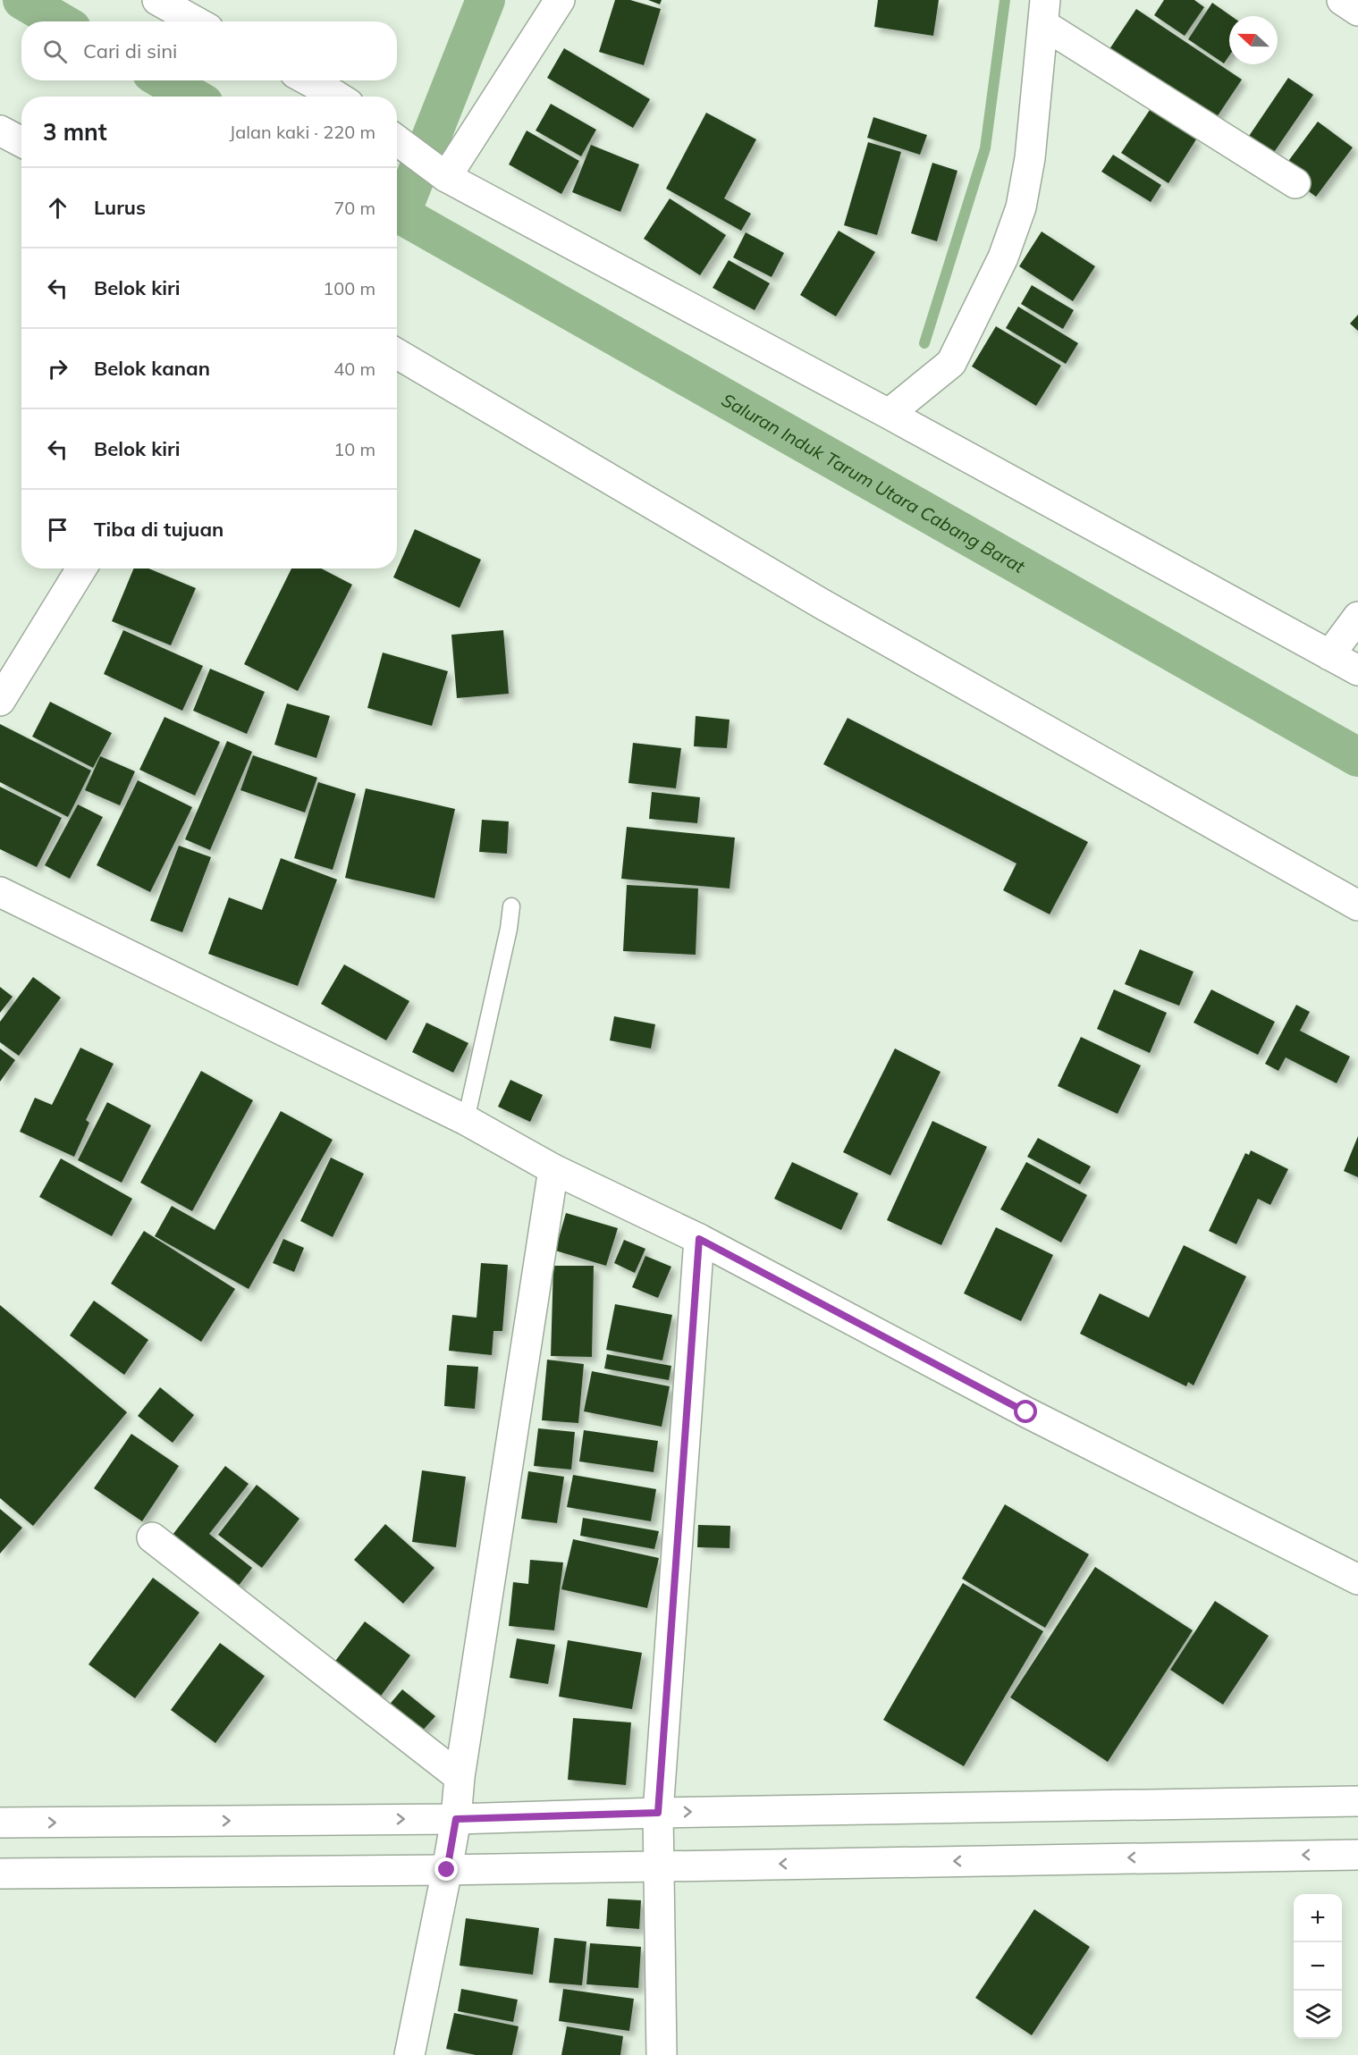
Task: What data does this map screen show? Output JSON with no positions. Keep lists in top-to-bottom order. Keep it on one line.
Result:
{"water":["Saluran Induk Tarum Utara Cabang Barat"],"north":"left","page":{"search":"Cari di sini","heading":["3 mnt","Jalan kaki · 220 m"],"list":[["Lurus","70 m"],["Belok kiri","100 m"],["Belok kanan","40 m"],["Belok kiri","10 m"],"Tiba di tujuan"],"map_buttons":["+","−"]}}
